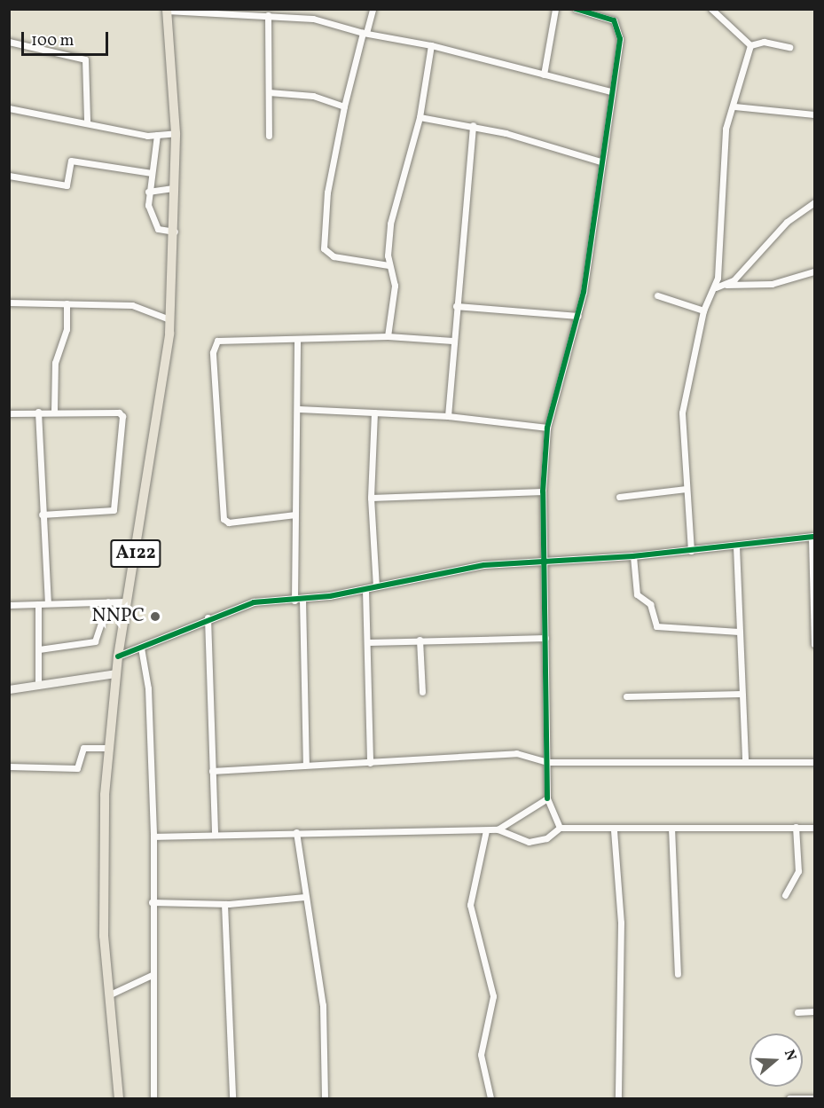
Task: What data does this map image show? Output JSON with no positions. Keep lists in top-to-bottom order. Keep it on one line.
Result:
{"streets":{"highway":["A122"]},"places":["NNPC"],"scale_bar":"100 m","north":"right"}
